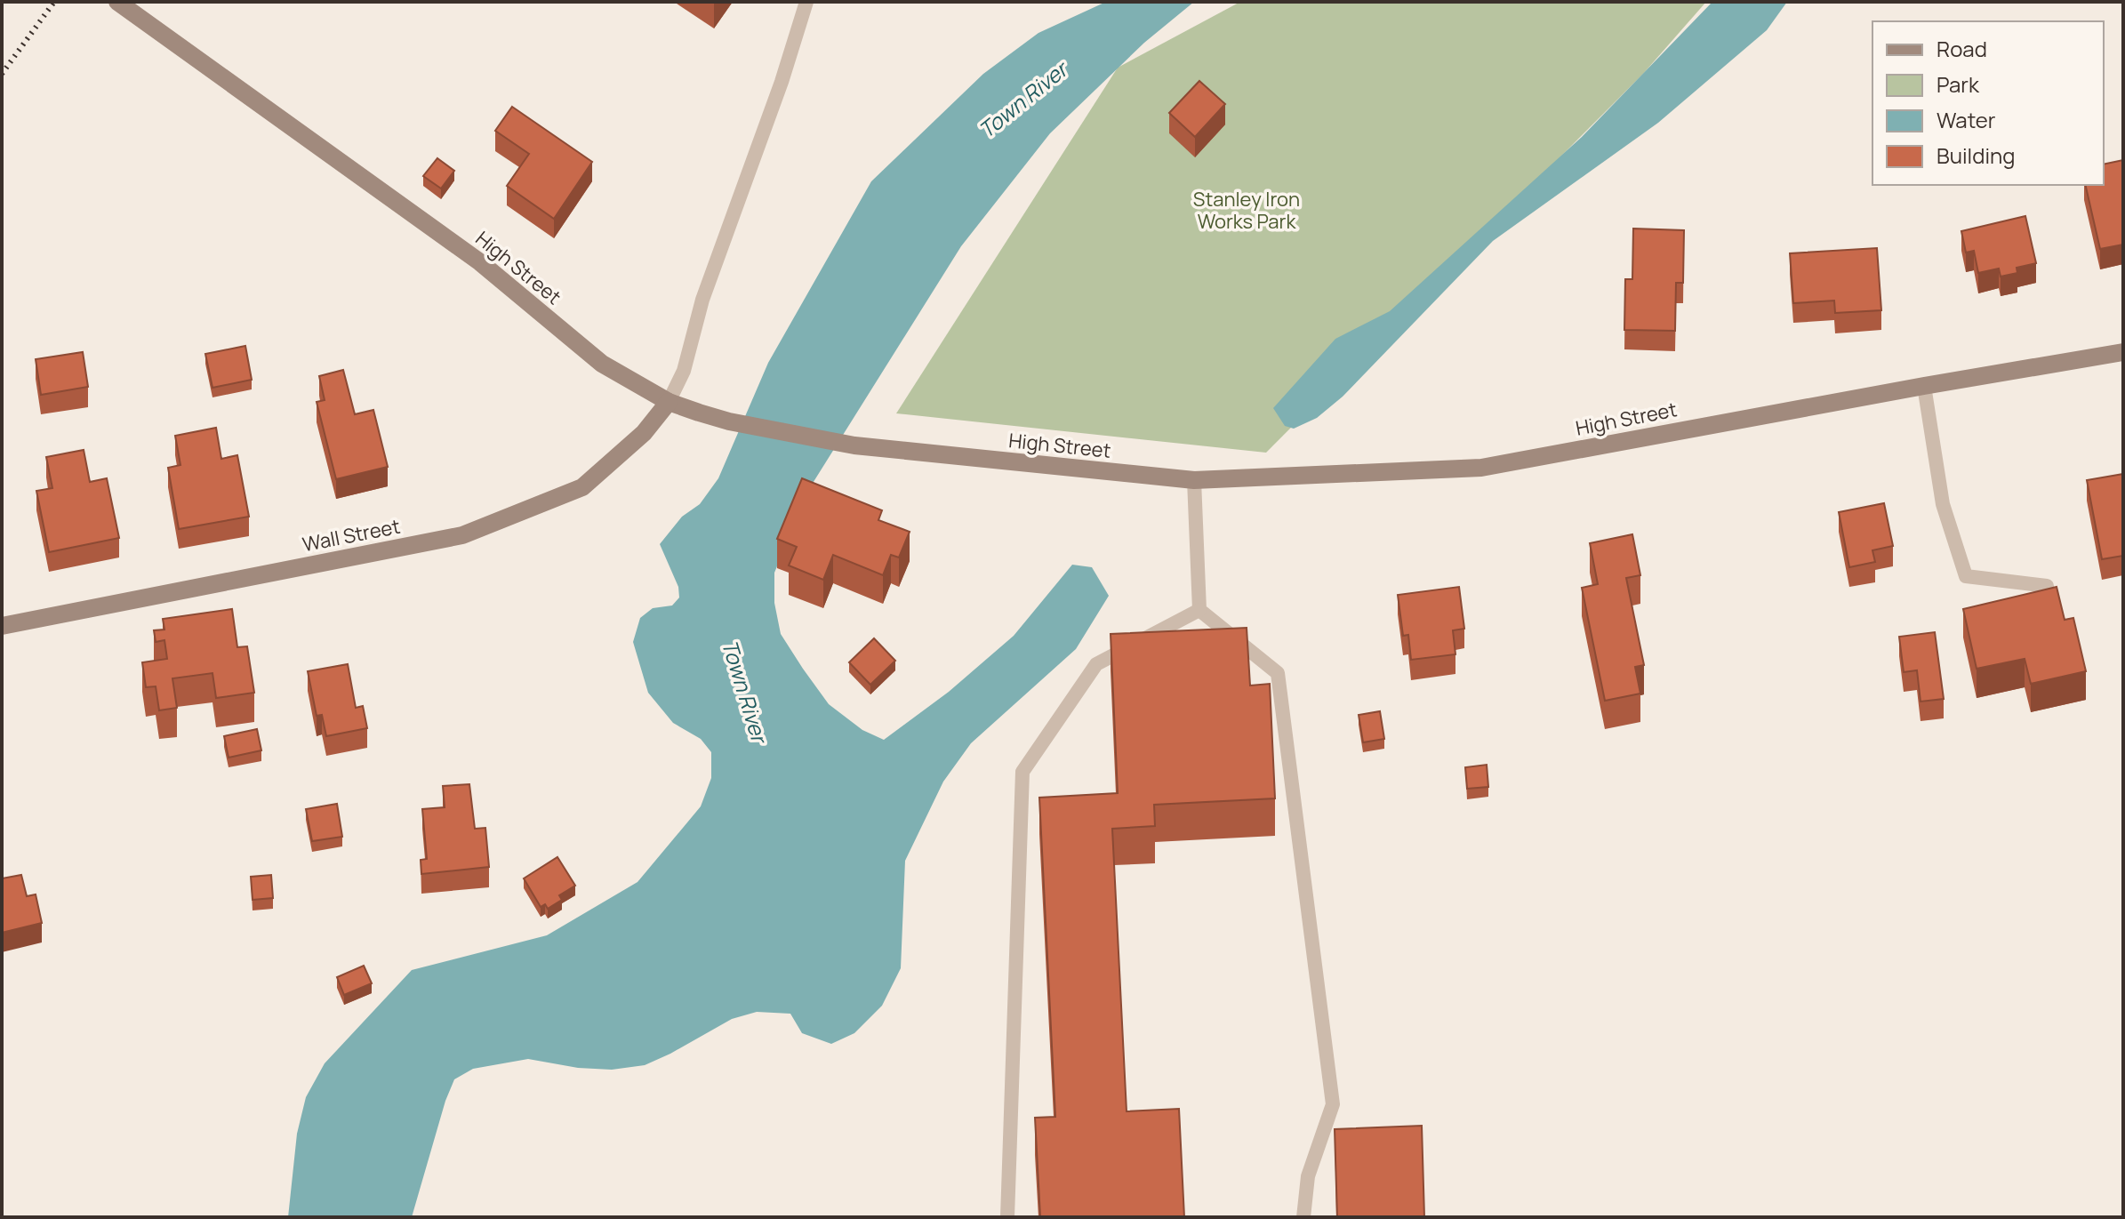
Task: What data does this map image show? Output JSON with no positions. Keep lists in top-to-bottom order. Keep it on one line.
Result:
{"streets":{"main road":["High Street","Wall Street"]},"crossings":[["High Street","Wall Street"]],"water":["Town River"],"parks":["Stanley Iron Works Park"],"legend":["Road","Park","Water","Building"]}
